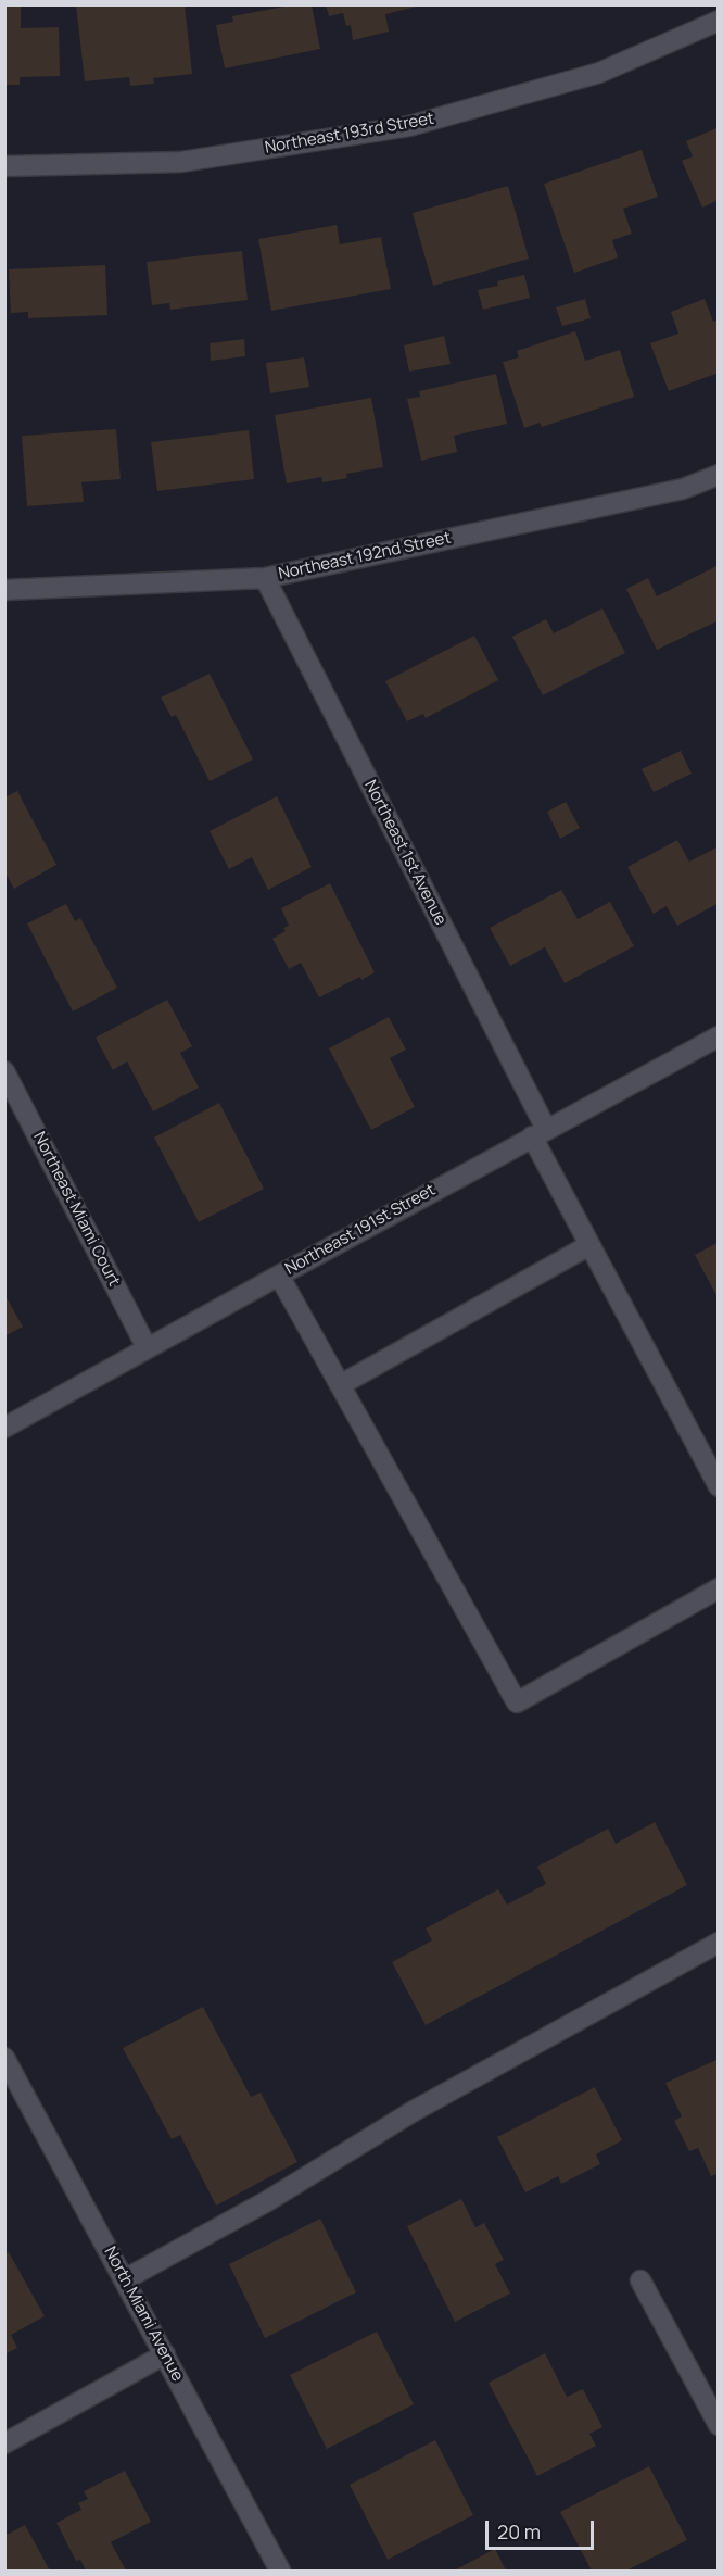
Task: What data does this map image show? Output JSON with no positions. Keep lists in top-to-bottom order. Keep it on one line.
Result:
{"streets":{"street":["Northeast 193rd Street","Northeast 192nd Street","Northeast 1st Avenue","Northeast Miami Court","Northeast 191st Street","North Miami Avenue"]},"crossings":[["Northeast 192nd Street","Northeast 1st Avenue"],["Northeast 1st Avenue","Northeast 191st Street"],["Northeast Miami Court","Northeast 191st Street"]],"scale_bar":"20 m"}
